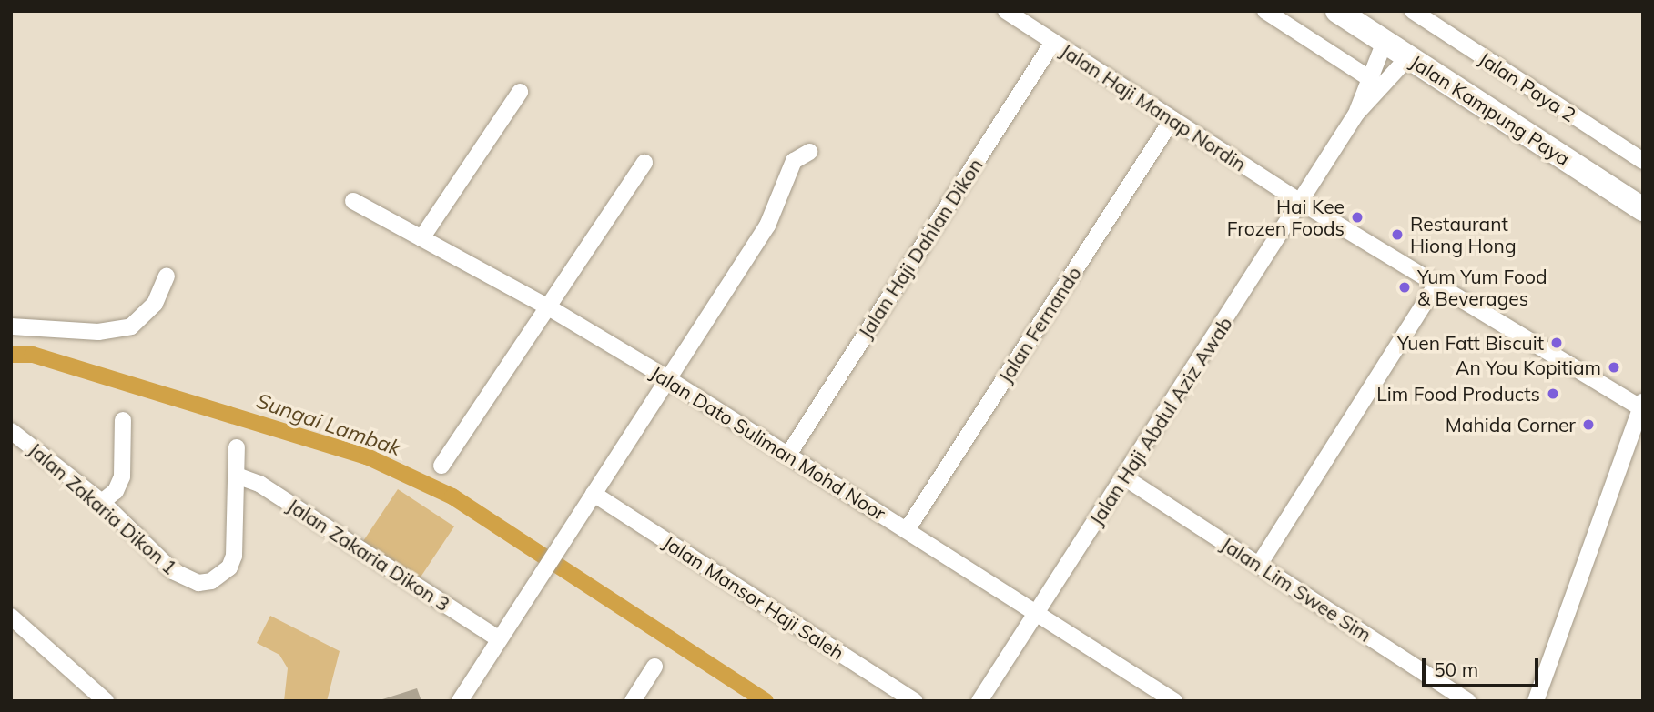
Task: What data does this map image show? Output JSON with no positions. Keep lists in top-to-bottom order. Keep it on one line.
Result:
{"streets":{"street":["Jalan Paya 2","Jalan Haji Manap Nordin","Jalan Kampung Paya","Jalan Haji Dahlan Dikon","Jalan Fernando","Jalan Haji Abdul Aziz Awab","Jalan Dato Suliman Mohd Noor","Jalan Zakaria Dikon 1","Jalan Zakaria Dikon 3","Jalan Lim Swee Sim","Jalan Mansor Haji Saleh"]},"crossings":[["Jalan Haji Manap Nordin","Jalan Haji Dahlan Dikon"],["Jalan Haji Manap Nordin","Jalan Fernando"],["Jalan Haji Manap Nordin","Jalan Haji Abdul Aziz Awab"],["Jalan Haji Dahlan Dikon","Jalan Dato Suliman Mohd Noor"],["Jalan Fernando","Jalan Dato Suliman Mohd Noor"],["Jalan Haji Abdul Aziz Awab","Jalan Dato Suliman Mohd Noor"],["Jalan Haji Abdul Aziz Awab","Jalan Lim Swee Sim"],["Jalan Zakaria Dikon 1","Jalan Zakaria Dikon 3"]],"water":["Sungai Lambak"],"places":["Hai Kee Frozen Foods","Restaurant Hiong Hong","Yum Yum Food & Beverages","Yuen Fatt Biscuit","An You Kopitiam","Lim Food Products","Mahida Corner"],"scale_bar":"50 m"}
